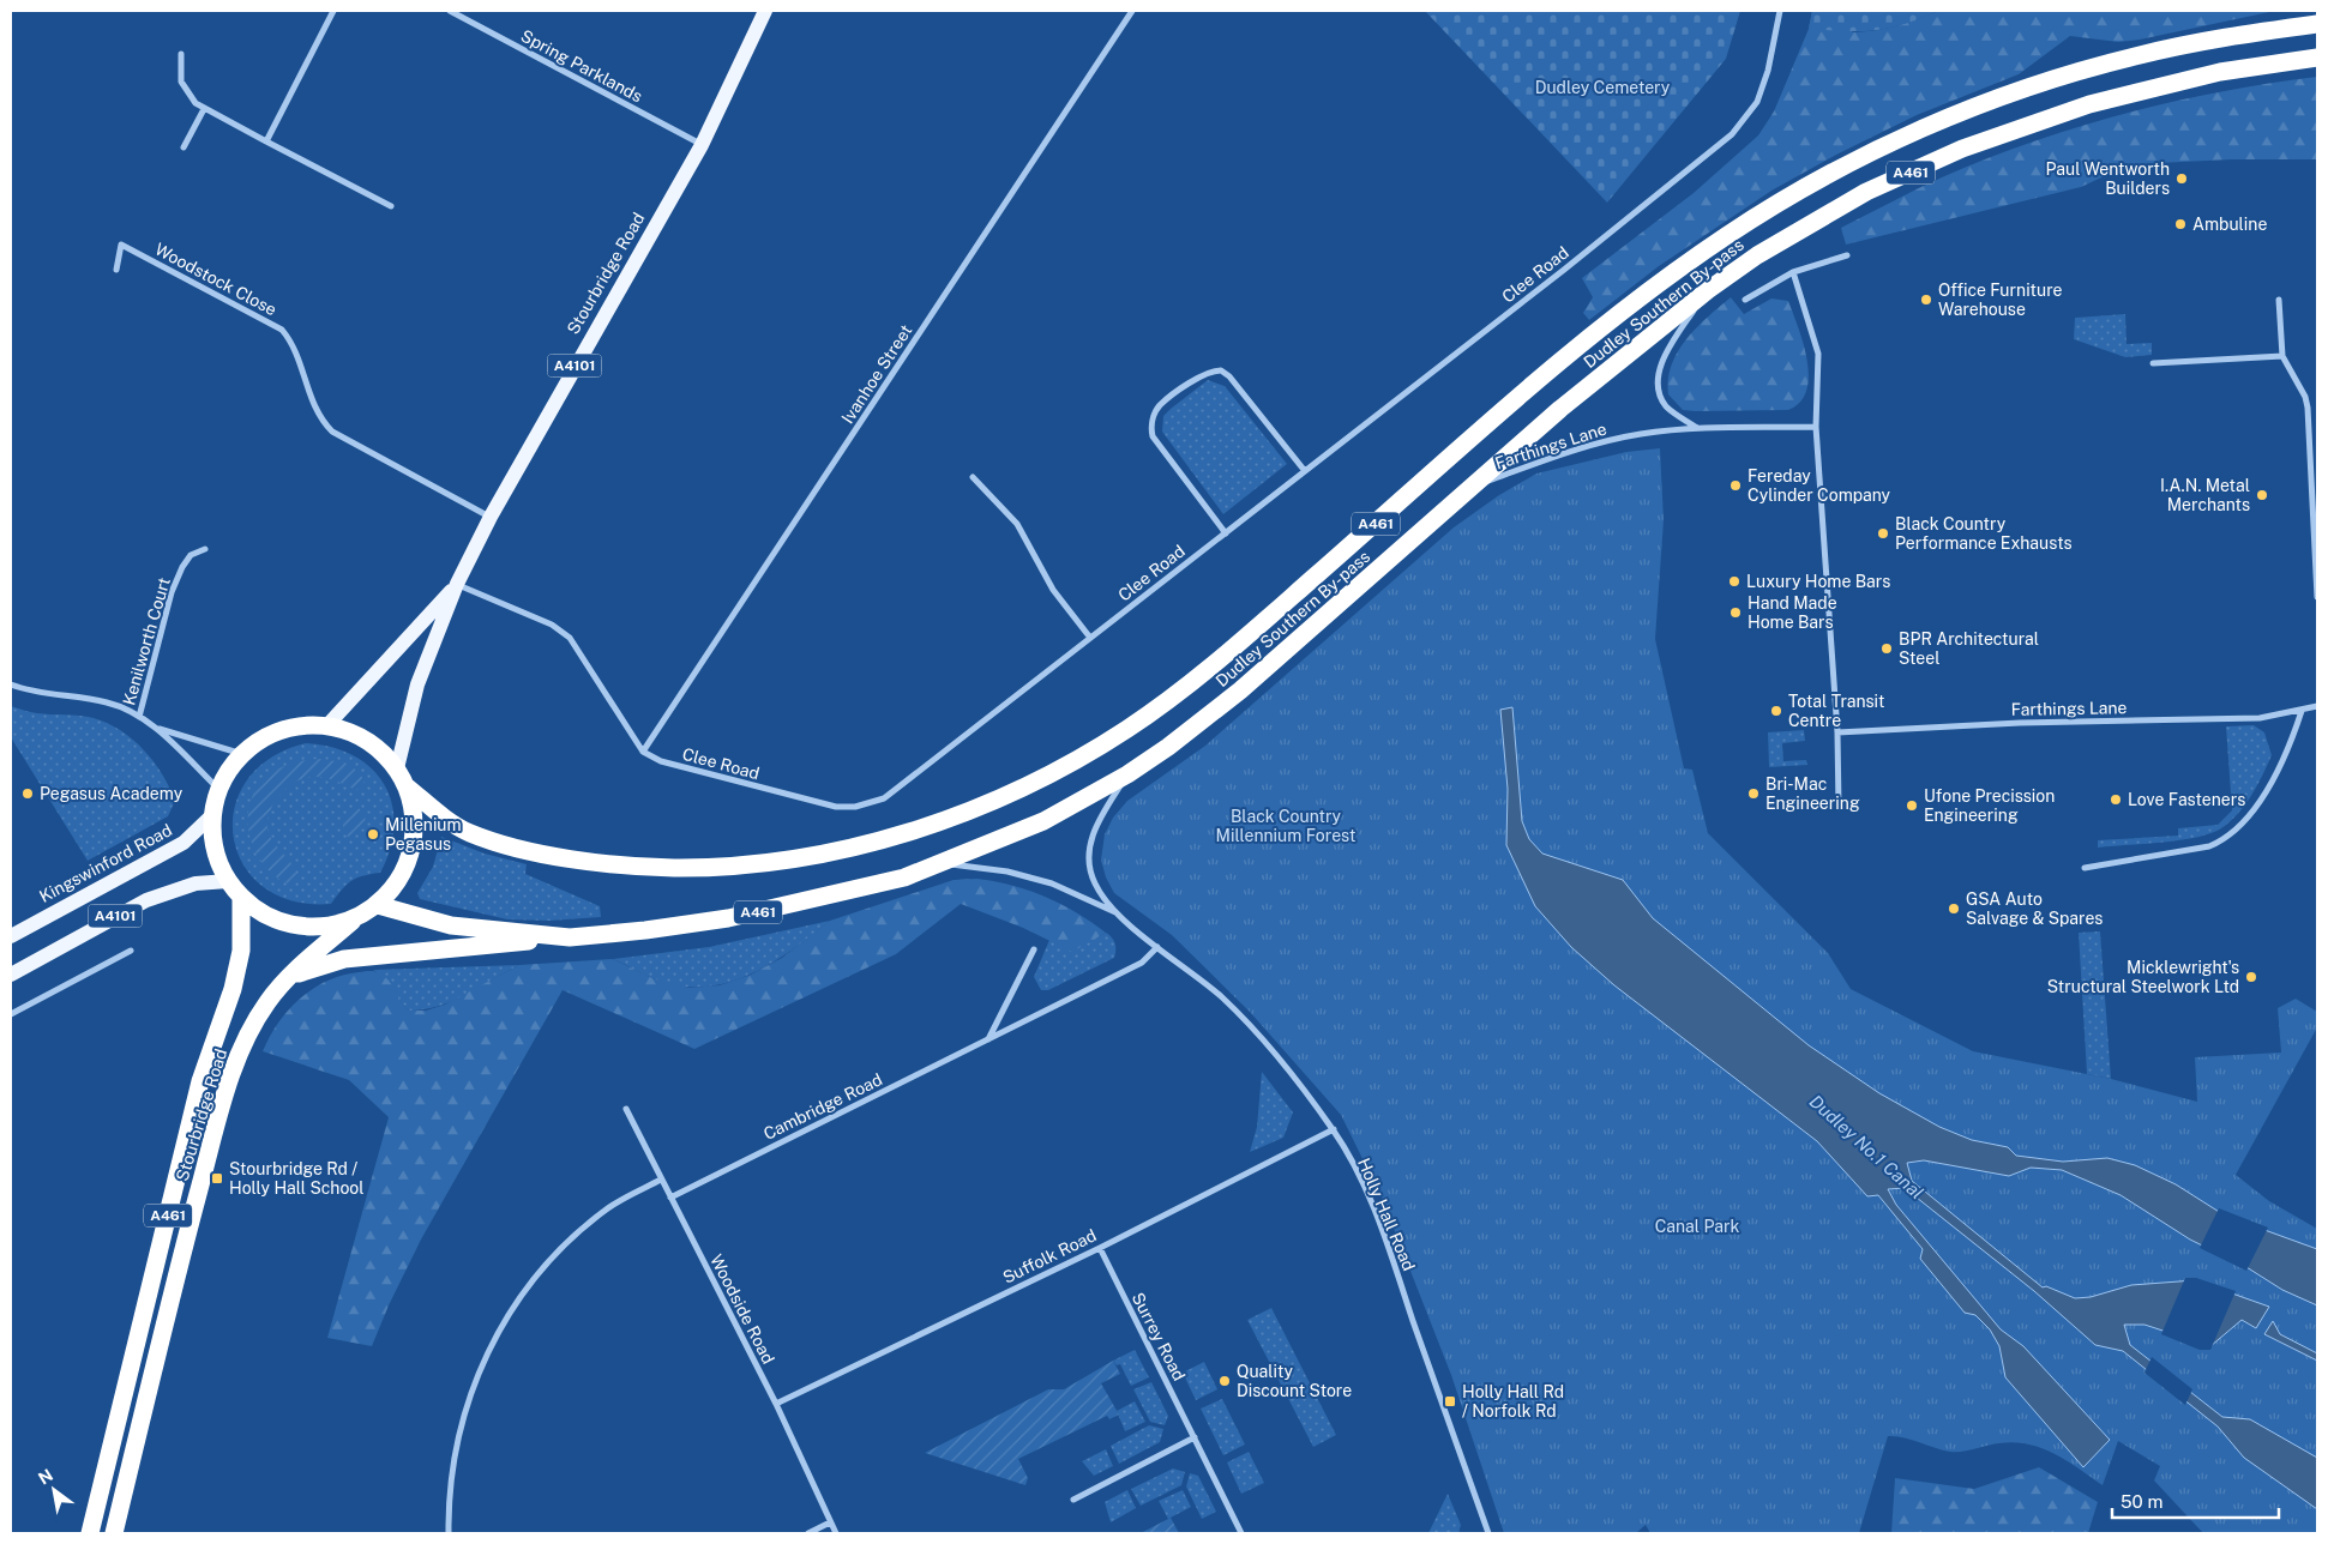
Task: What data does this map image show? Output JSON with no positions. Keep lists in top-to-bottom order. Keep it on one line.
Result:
{"streets":{"highway":["A461","Stourbridge Road","Dudley Southern By-pass"],"main road":["A4101","Kingswinford Road"],"street":["Spring Parklands","Clee Road","Woodstock Close","Ivanhoe Street","Farthings Lane","Kenilworth Court","Cambridge Road","Holly Hall Road","Suffolk Road","Woodside Road","Surrey Road"]},"crossings":[["Spring Parklands","Stourbridge Road"],["A461","Stourbridge Road"],["A461","Dudley Southern By-pass"],["A461","A4101"],["A461","Kingswinford Road"],["Stourbridge Road","Clee Road"],["Stourbridge Road","Woodstock Close"],["Stourbridge Road","Dudley Southern By-pass"],["Stourbridge Road","A4101"],["Stourbridge Road","Kingswinford Road"],["Clee Road","Ivanhoe Street"],["Dudley Southern By-pass","A4101"],["Dudley Southern By-pass","Farthings Lane"],["Dudley Southern By-pass","Kingswinford Road"],["Dudley Southern By-pass","Holly Hall Road"],["A4101","Kingswinford Road"],["Cambridge Road","Holly Hall Road"],["Cambridge Road","Woodside Road"],["Holly Hall Road","Suffolk Road"],["Suffolk Road","Woodside Road"],["Suffolk Road","Surrey Road"]],"water":["Dudley No.1 Canal"],"parks":["Dudley Cemetery","Black Country Millennium Forest","Canal Park"],"places":{"other":["Paul Wentworth Builders","Ambuline","Office Furniture Warehouse","Fereday Cylinder Company","I.A.N. Metal Merchants","Black Country Performance Exhausts","Luxury Home Bars","Hand Made Home Bars","BPR Architectural Steel","Total Transit Centre","Pegasus Academy","Bri-Mac Engineering","Love Fasteners","Ufone Precission Engineering","Millenium Pegasus","GSA Auto Salvage & Spares","Micklewright's Structural Steelwork Ltd","Quality Discount Store"],"transit":["Stourbridge Rd / Holly Hall School","Holly Hall Rd / Norfolk Rd"]},"scale_bar":"50 m","north":"top left"}
